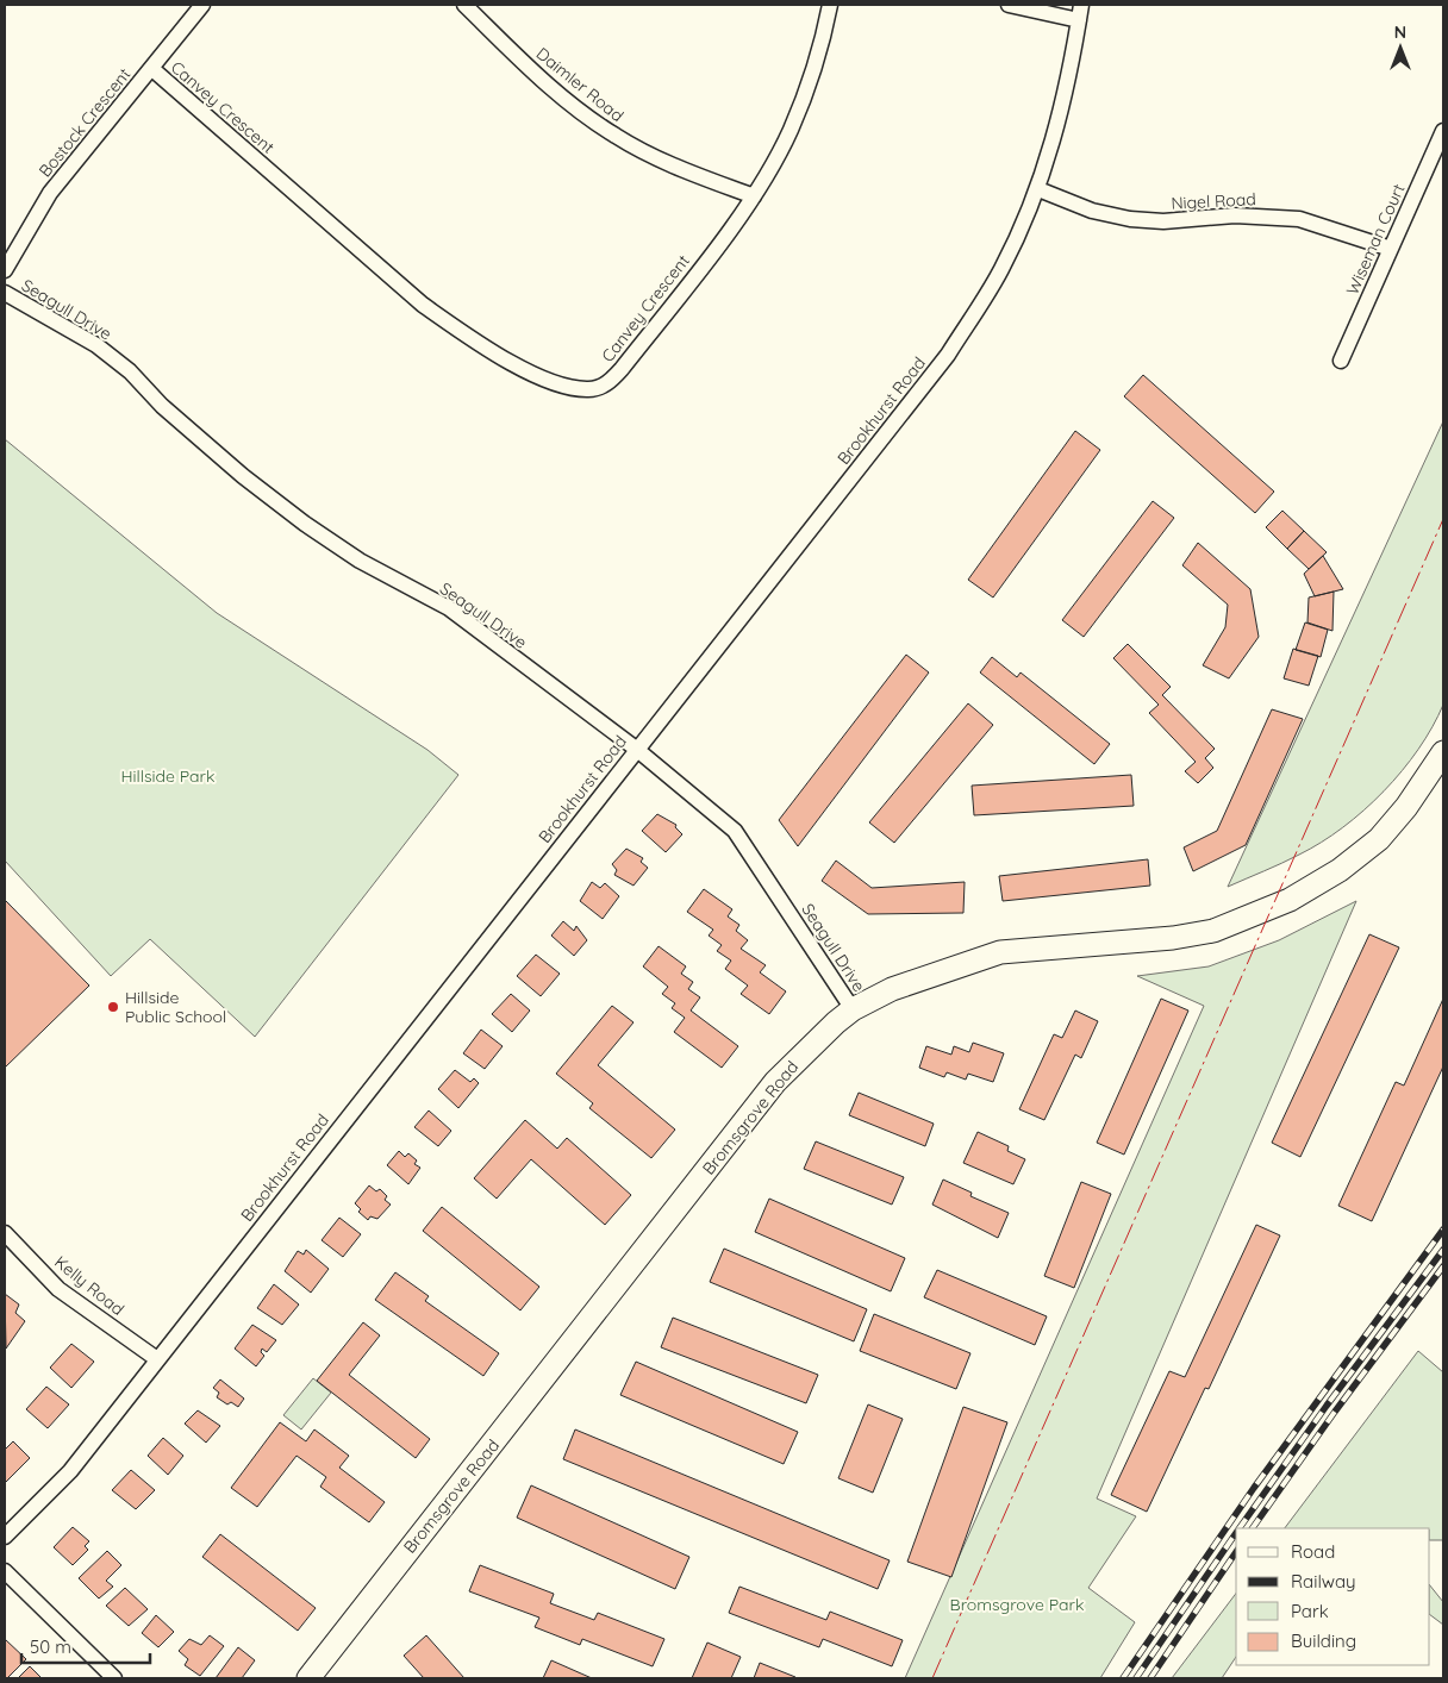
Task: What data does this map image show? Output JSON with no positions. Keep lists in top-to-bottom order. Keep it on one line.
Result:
{"streets":{"street":["Daimler Road","Canvey Crescent","Bostock Crescent","Nigel Road","Wiseman Court","Seagull Drive","Brookhurst Road","Bromsgrove Road","Kelly Road"]},"crossings":[["Daimler Road","Canvey Crescent"],["Canvey Crescent","Bostock Crescent"],["Nigel Road","Wiseman Court"],["Nigel Road","Brookhurst Road"],["Seagull Drive","Brookhurst Road"],["Seagull Drive","Bromsgrove Road"],["Brookhurst Road","Kelly Road"]],"parks":["Hillside Park","Bromsgrove Park"],"places":["Hillside Public School"],"legend":["Road","Railway","Park","Building"],"scale_bar":"50 m","north":"top"}
